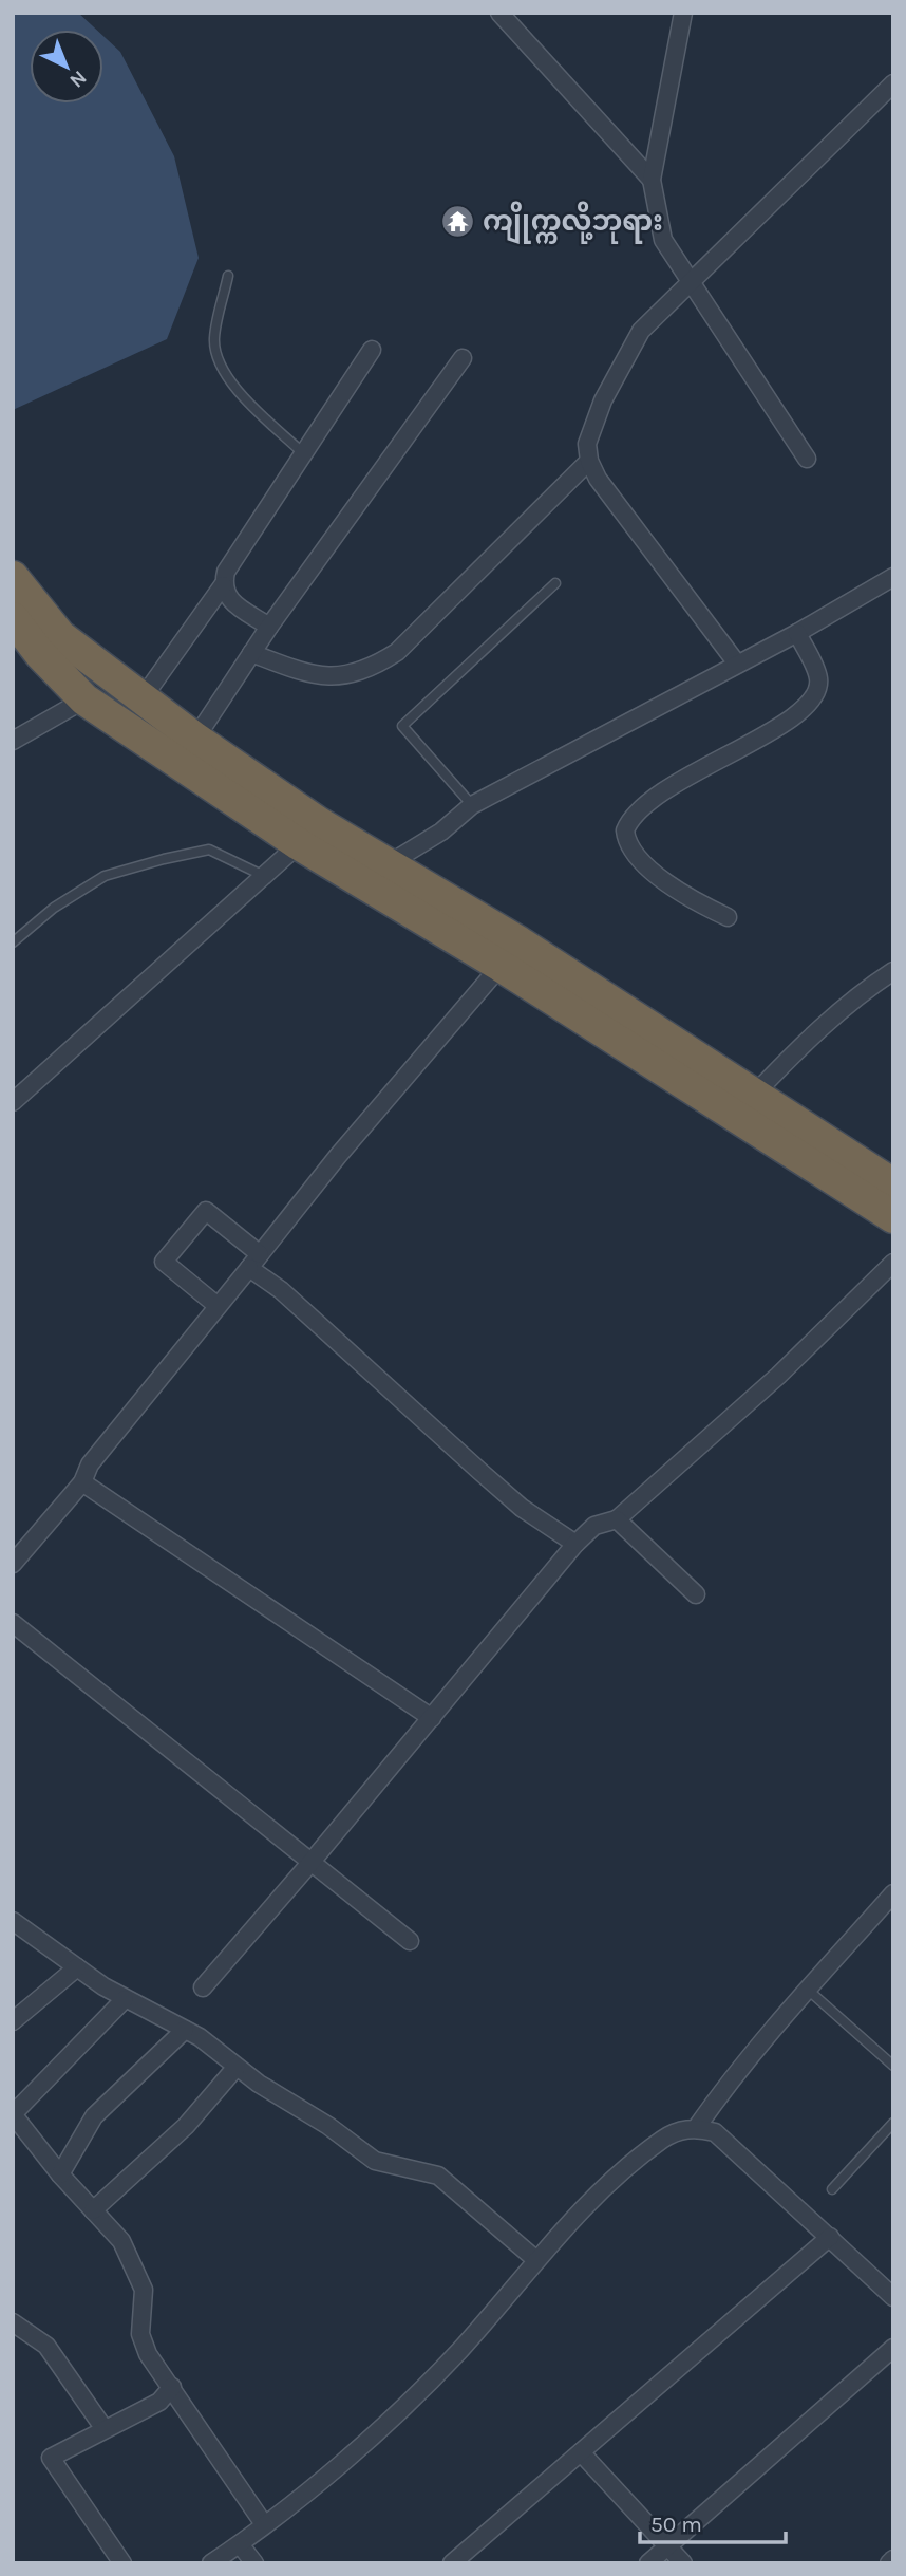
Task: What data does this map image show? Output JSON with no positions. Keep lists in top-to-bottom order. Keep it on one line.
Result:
{"places":{"temple":["ကျိုက္ကလို့ဘုရား"]},"scale_bar":"50 m","north":"bottom right"}
